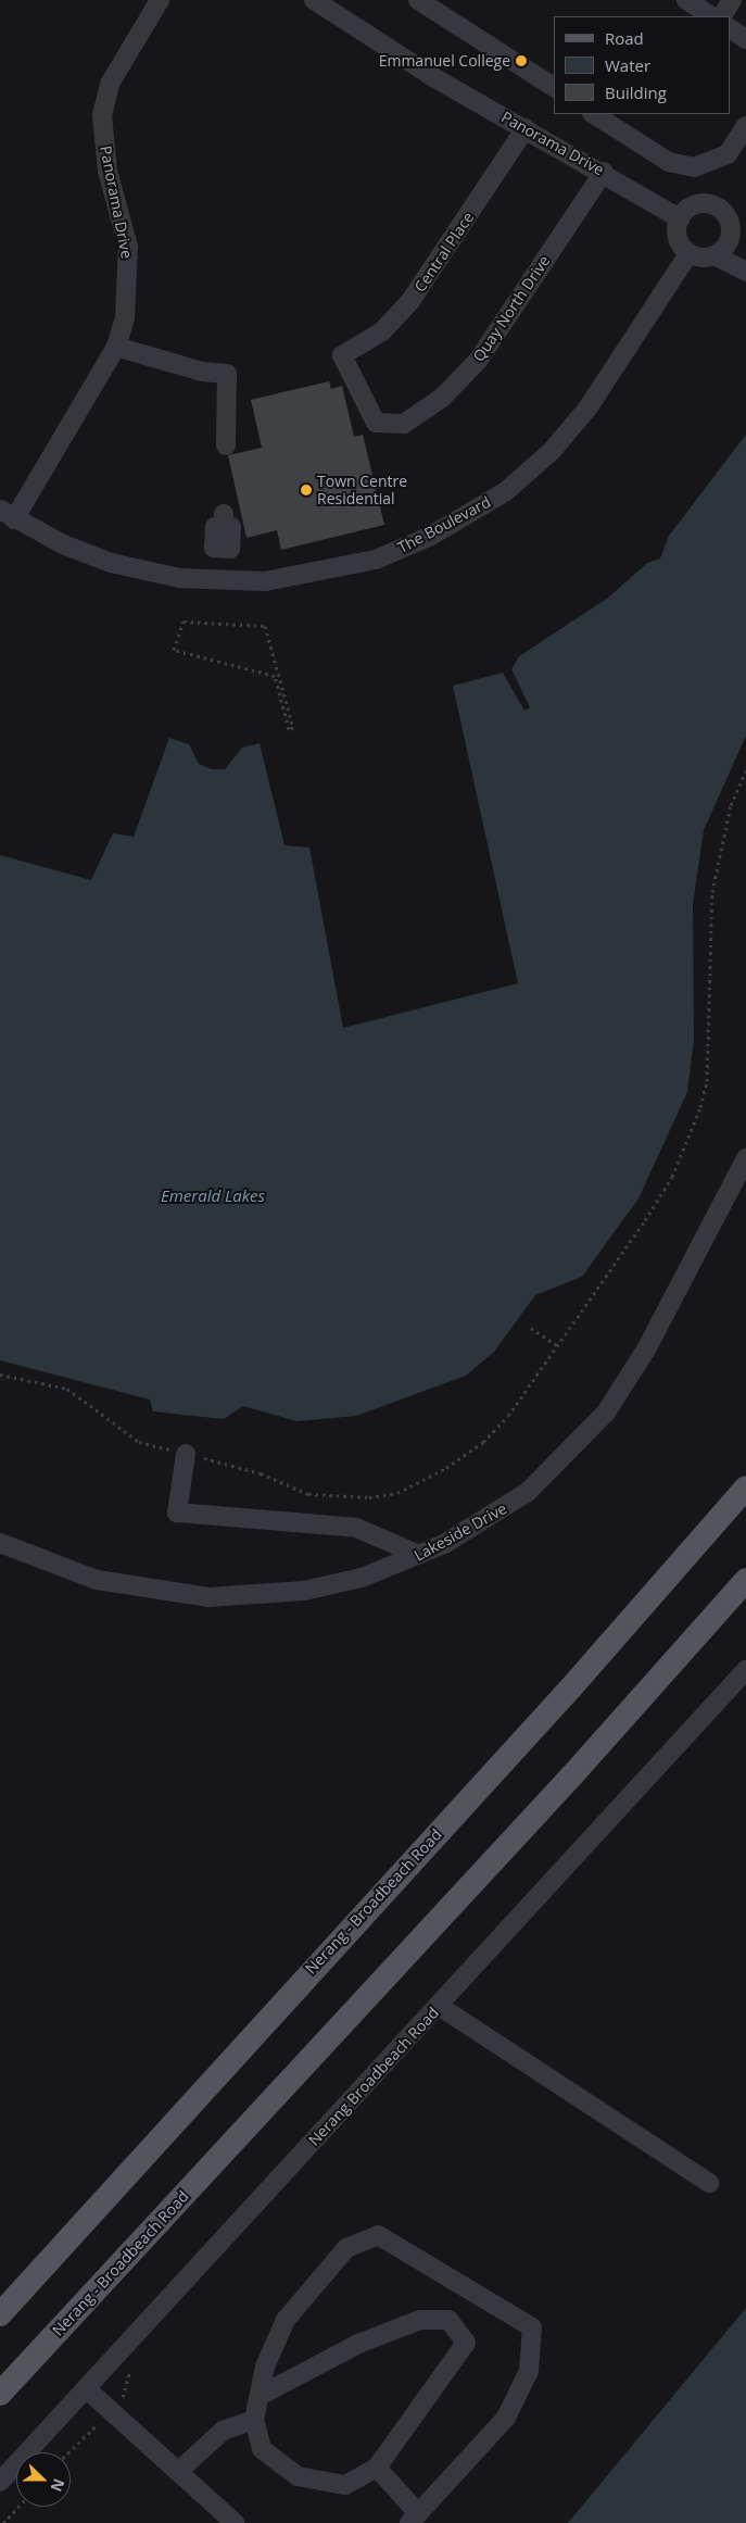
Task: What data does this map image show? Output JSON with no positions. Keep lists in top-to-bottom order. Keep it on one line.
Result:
{"streets":{"main road":["Nerang - Broadbeach Road"],"street":["Panorama Drive","Central Place","Quay North Drive","The Boulevard","Lakeside Drive","Nerang Broadbeach Road"]},"crossings":[["Panorama Drive","Central Place"],["Panorama Drive","Quay North Drive"],["Panorama Drive","The Boulevard"],["Central Place","Quay North Drive"]],"water":["Emerald Lakes"],"places":["Emmanuel College","Town Centre Residential"],"legend":["Road","Water","Building"],"north":"right"}
